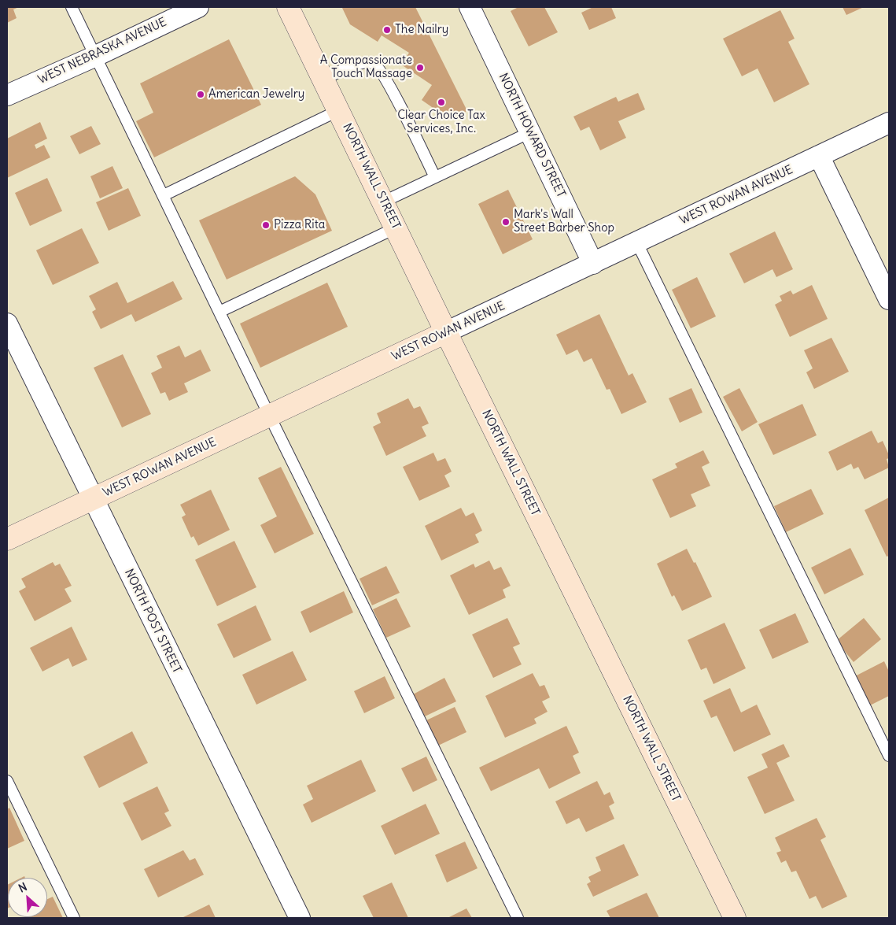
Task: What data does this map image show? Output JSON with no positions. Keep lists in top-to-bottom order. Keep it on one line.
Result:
{"streets":{"street":["WEST NEBRASKA AVENUE","NORTH HOWARD STREET","NORTH WALL STREET","WEST ROWAN AVENUE","NORTH POST STREET"]},"crossings":[["NORTH HOWARD STREET","WEST ROWAN AVENUE"],["NORTH WALL STREET","WEST ROWAN AVENUE"],["WEST ROWAN AVENUE","NORTH POST STREET"]],"places":["The Nailry","A Compassionate Touch Massage","American Jewelry","Clear Choice Tax Services, Inc.","Mark's Wall Street Barber Shop","Pizza Rita"],"north":"top left"}
